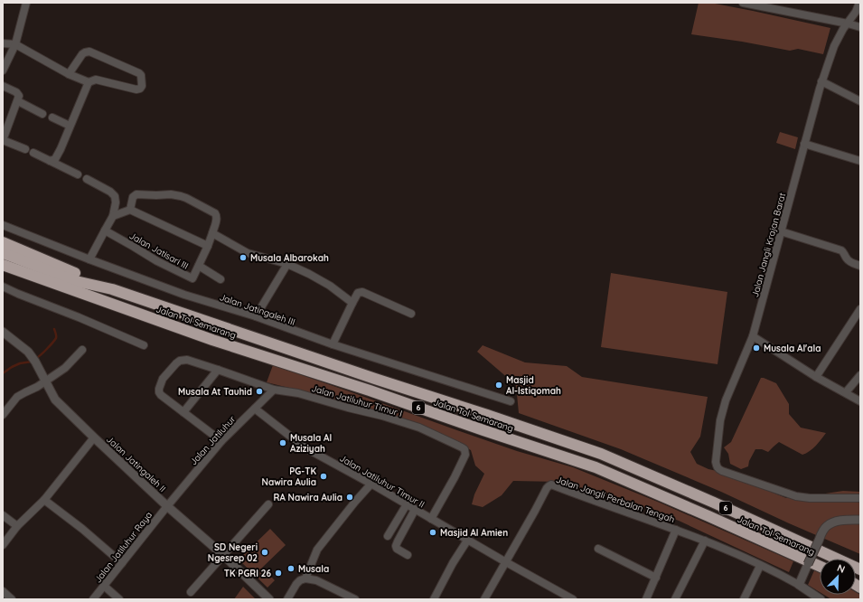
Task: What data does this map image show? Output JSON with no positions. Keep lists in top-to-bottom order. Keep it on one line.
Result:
{"streets":{"highway":["Jalan Tol Semarang","6"],"street":["Jalan Jangli Krajan Barat","Jalan Jatisari III","Jalan Jatingaleh III","Jalan Jatiluhur Timur I","Jalan Jatiluhur","Jalan Jatingaleh II","Jalan Jatiluhur Timur II","Jalan Jangli Perbalan Tengah","Jalan Jatiluhur Raya"]},"crossings":[["Jalan Tol Semarang","6"],["Jalan Jatiluhur Timur I","Jalan Jatiluhur"],["Jalan Jatiluhur Timur I","Jalan Jatiluhur Timur II"],["Jalan Jatiluhur","Jalan Jatingaleh II"],["Jalan Jatiluhur","Jalan Jatiluhur Timur II"],["Jalan Jatiluhur","Jalan Jatiluhur Raya"],["Jalan Jatingaleh II","Jalan Jatiluhur Raya"],["Jalan Jatiluhur Timur II","Jalan Jangli Perbalan Tengah"]],"places":["Musala Albarokah","Musala Al'ala","Masjid Al-Istiqomah","Musala At Tauhid","Musala Al Aziziyah","PG-TK Nawira Aulia","RA Nawira Aulia","Masjid Al Amien","SD Negeri Ngesrep 02","Musala","TK PGRI 26"],"north":"top right"}
